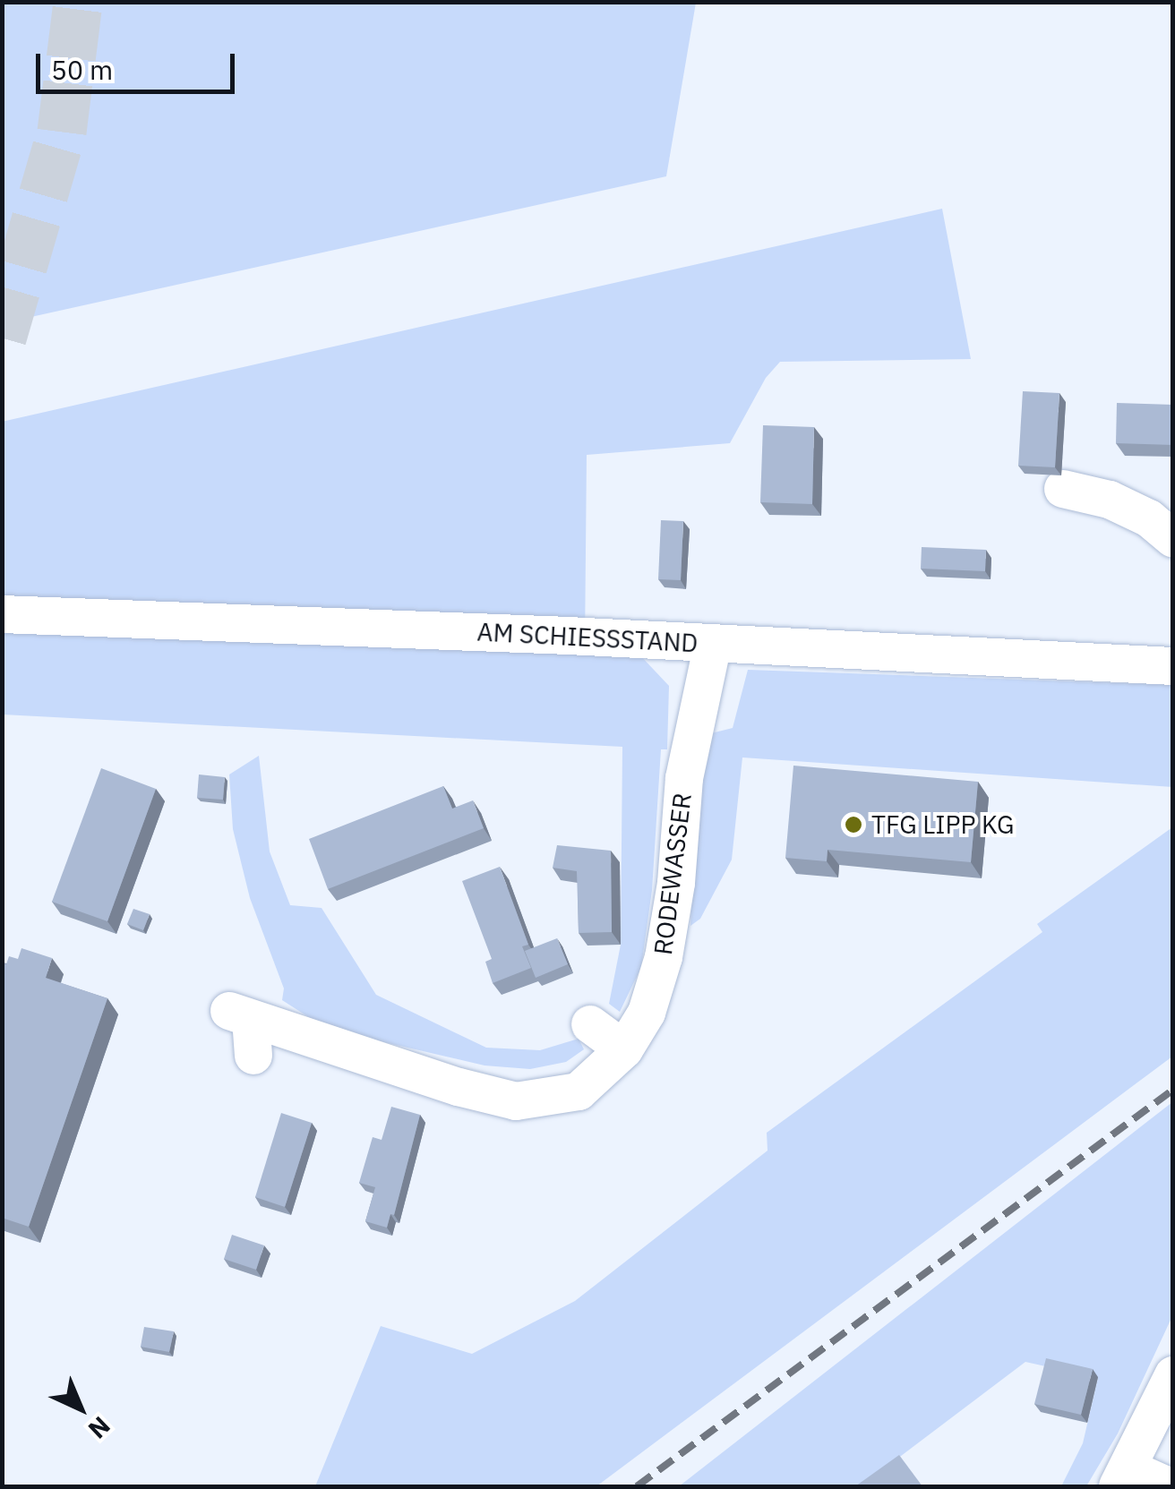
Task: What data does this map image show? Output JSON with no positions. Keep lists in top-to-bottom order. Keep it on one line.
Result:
{"streets":{"street":["AM SCHIESSSTAND","RODEWASSER"]},"crossings":[["AM SCHIESSSTAND","RODEWASSER"]],"places":["TFG LIPP KG"],"scale_bar":"50 m","north":"bottom right"}
